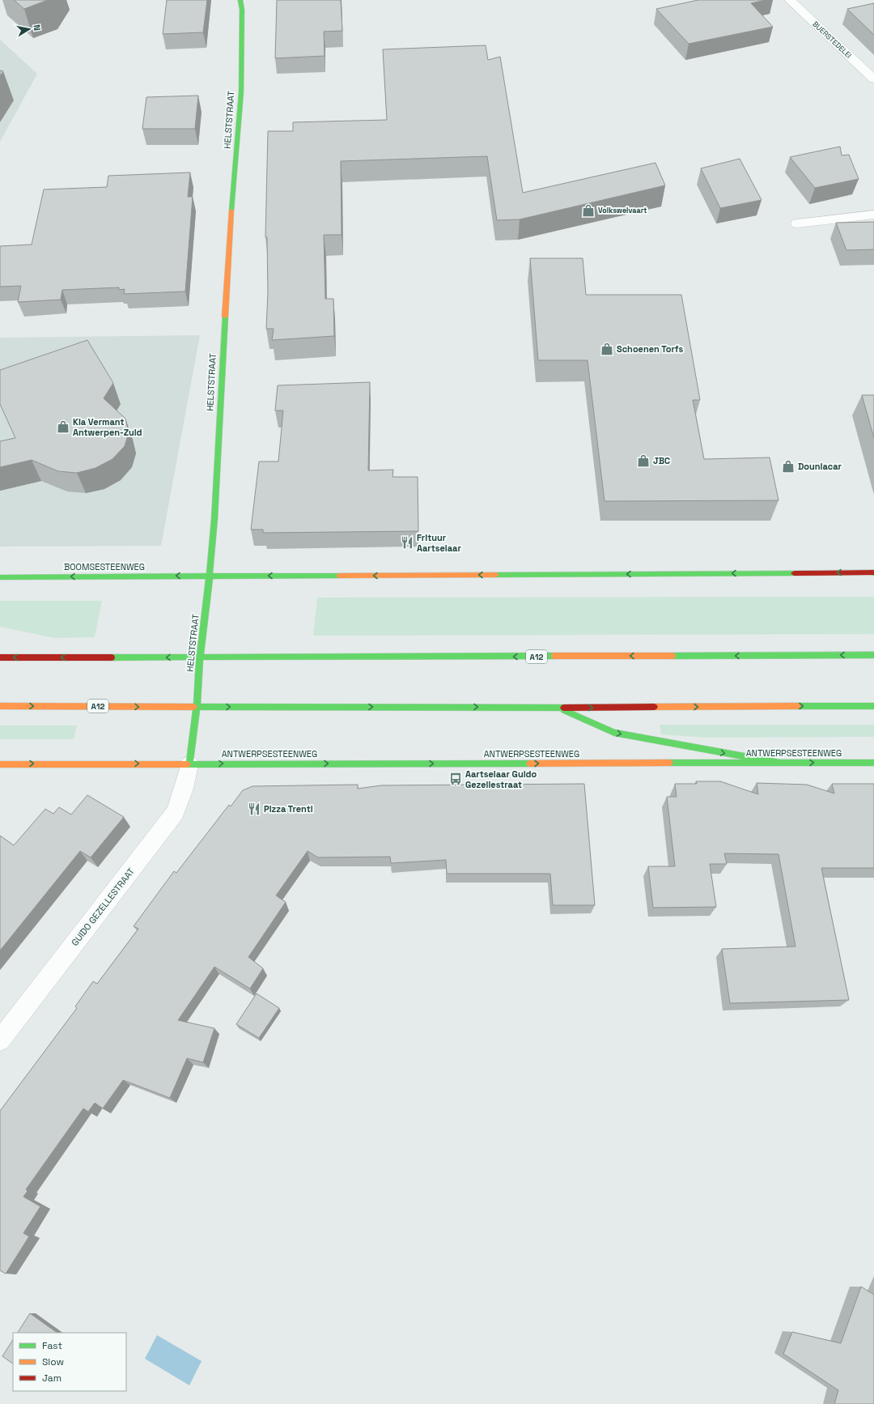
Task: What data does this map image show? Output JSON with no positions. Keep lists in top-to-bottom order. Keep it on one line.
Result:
{"streets":{"main road":["HELSTSTRAAT","BOOMSESTEENWEG","A12","ANTWERPSESTEENWEG"],"street":["BUERSTEDELEI","GUIDO GEZELLESTRAAT"]},"crossings":[["HELSTSTRAAT","BOOMSESTEENWEG"],["HELSTSTRAAT","A12"],["HELSTSTRAAT","ANTWERPSESTEENWEG"],["HELSTSTRAAT","GUIDO GEZELLESTRAAT"],["ANTWERPSESTEENWEG","GUIDO GEZELLESTRAAT"]],"one_way":["BOOMSESTEENWEG"],"places":{"shop":["Volkswelvaart","Schoenen Torfs","Kia Vermant Antwerpen-Zuid","JBC","Douniacar"],"restaurant":["Frituur Aartselaar","Pizza Trenti"],"bus stop":["Aartselaar Guido Gezellestraat"]},"legend":["Fast","Slow","Jam"],"north":"right"}
